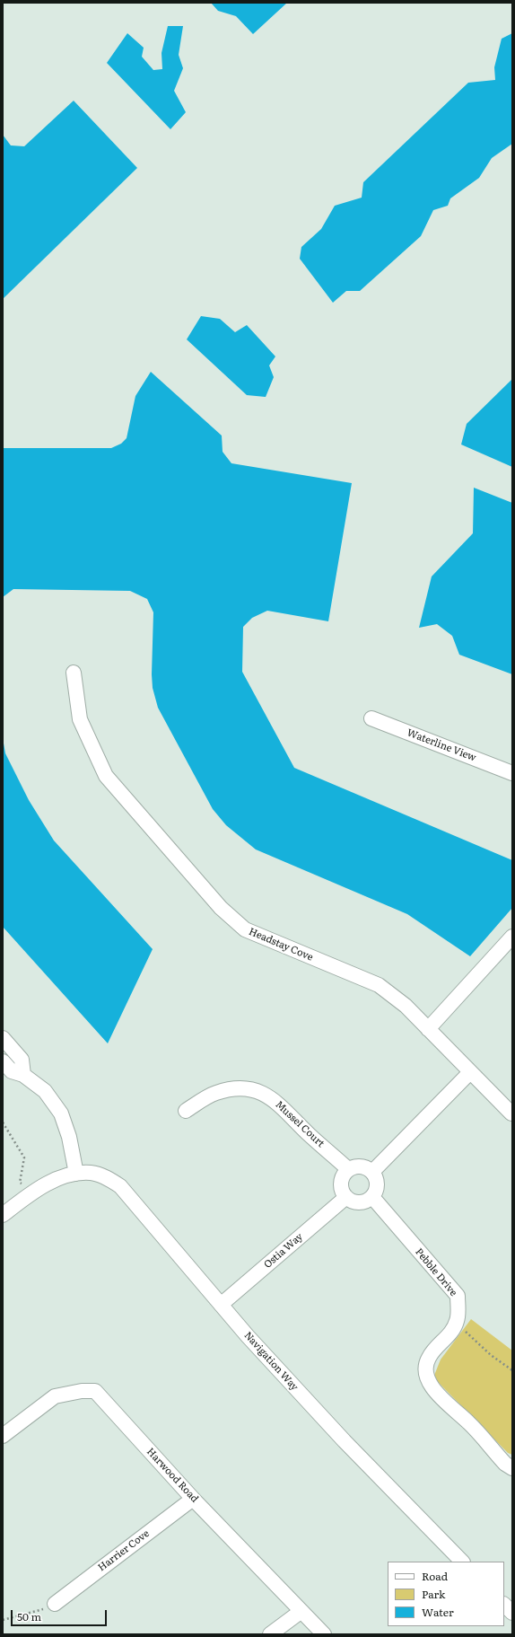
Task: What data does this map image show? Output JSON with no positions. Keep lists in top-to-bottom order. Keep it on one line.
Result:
{"streets":{"street":["Waterline View","Headstay Cove","Mussel Court","Ostia Way","Pebble Drive","Navigation Way","Harwood Road","Harrier Cove"]},"crossings":[["Mussel Court","Ostia Way"],["Mussel Court","Pebble Drive"],["Ostia Way","Pebble Drive"],["Ostia Way","Navigation Way"],["Harwood Road","Harrier Cove"]],"legend":["Road","Park","Water"],"scale_bar":"50 m"}
